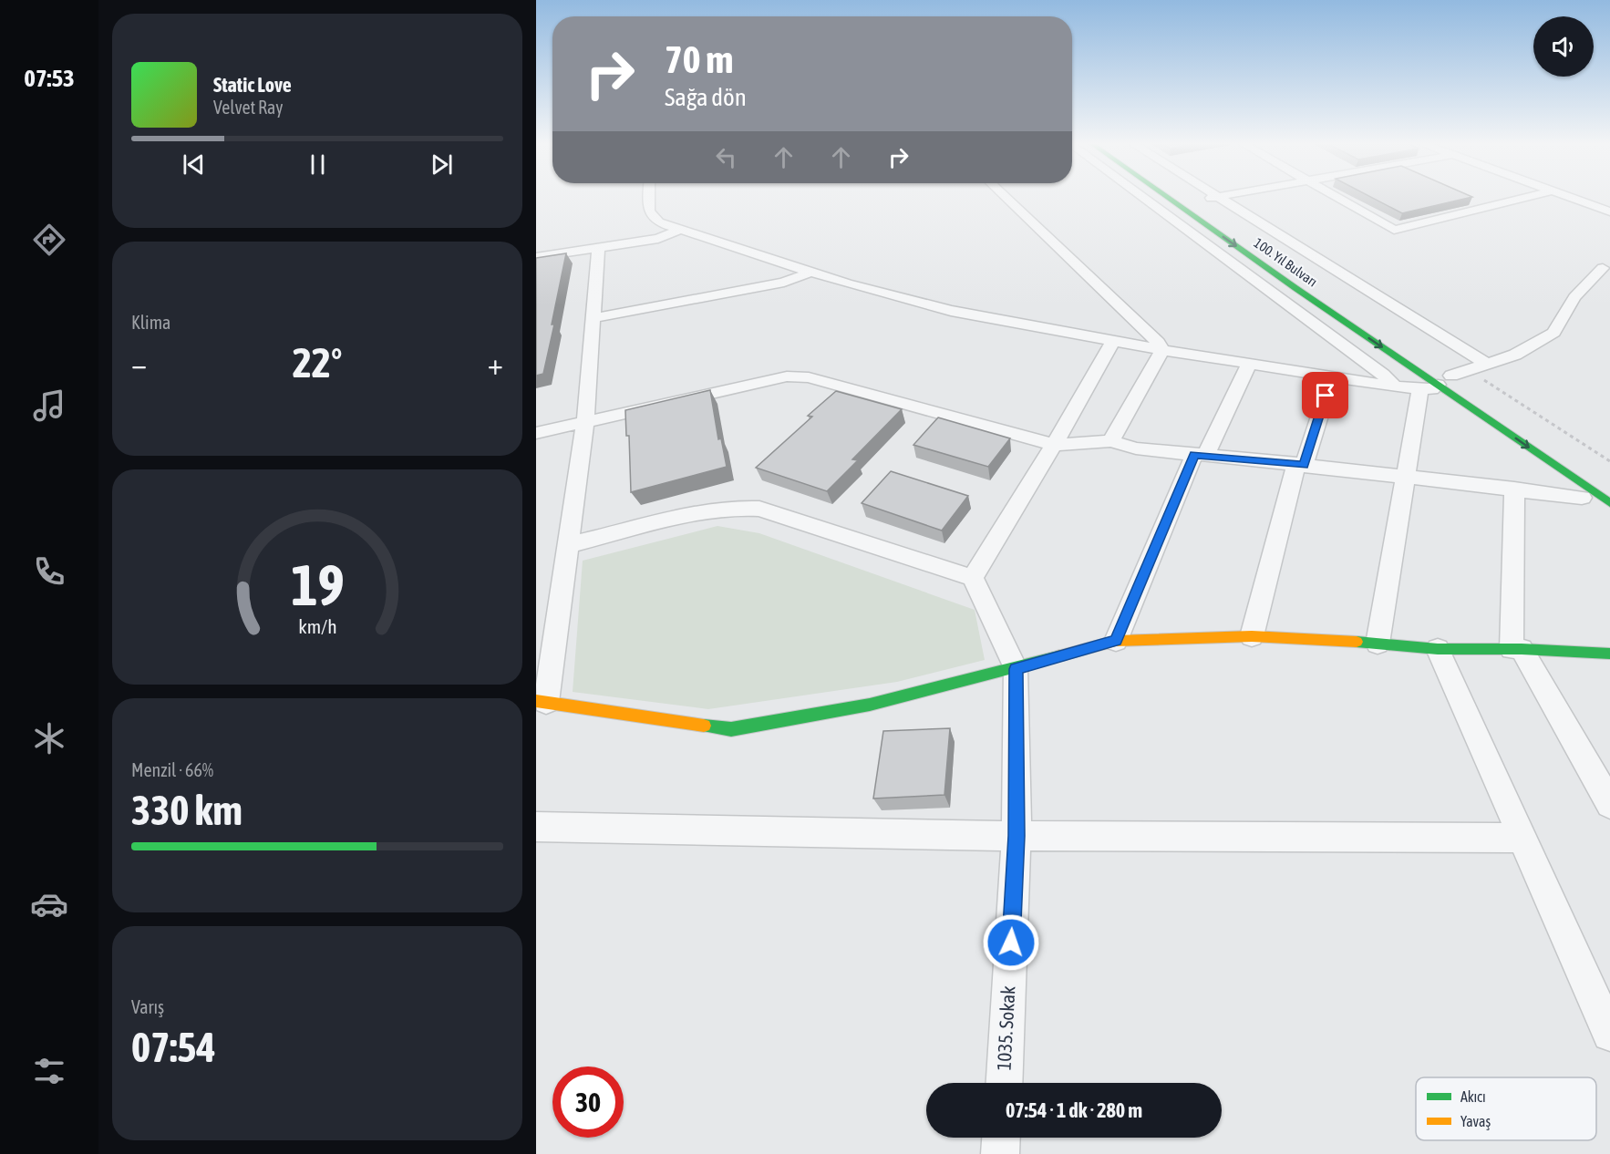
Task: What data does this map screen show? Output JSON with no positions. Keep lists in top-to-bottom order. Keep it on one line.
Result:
{"streets":{"main road":["100. Yıl Bulvarı"],"street":["1035. Sokak"]},"one_way":["100. Yıl Bulvarı"],"legend":["Akıcı","Yavaş"],"page":{"tabs":"07:53","turn":["70 m","Sağa dön"],"song":["Static Love","Velvet Ray"],"tile":["Klima",["Menzil · 66%","330 km"],["Varış","07:54"]],"heat":["−","22°","+"],"limit":"30","trip":"07:54 · 1 dk · 280 m","gauge":["19","km/h"]}}
